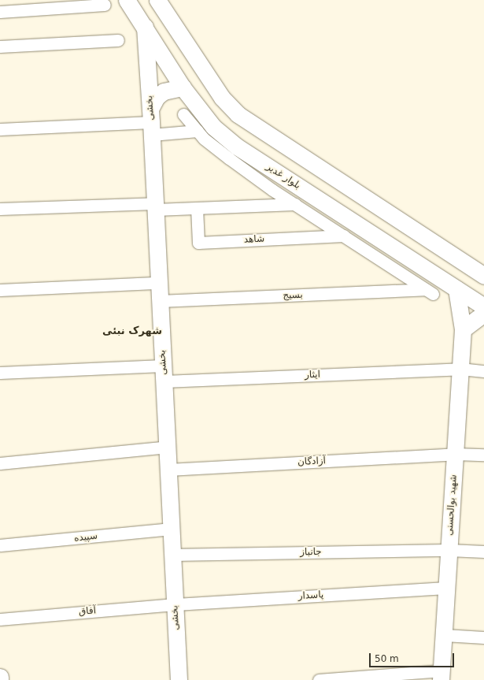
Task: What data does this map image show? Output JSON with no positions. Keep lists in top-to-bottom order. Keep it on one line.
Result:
{"streets":{"street":["بخشی","بلوار غدیر","شاهد","بسیج","ایثار","آزادگان","شهید بوالحسنی","سپیده","جانباز","پاسدار","آفاق"]},"crossings":[["بخشی","بلوار غدیر"],["بخشی","بسیج"],["بخشی","ایثار"],["بخشی","آزادگان"],["بخشی","سپیده"],["بخشی","جانباز"],["بخشی","پاسدار"],["بخشی","آفاق"],["بلوار غدیر","شهید بوالحسنی"],["شاهد","بسیج"],["ایثار","شهید بوالحسنی"],["آزادگان","شهید بوالحسنی"],["شهید بوالحسنی","جانباز"],["شهید بوالحسنی","پاسدار"],["پاسدار","آفاق"]],"districts":["شهرک نبئی"],"scale_bar":"50 m"}
